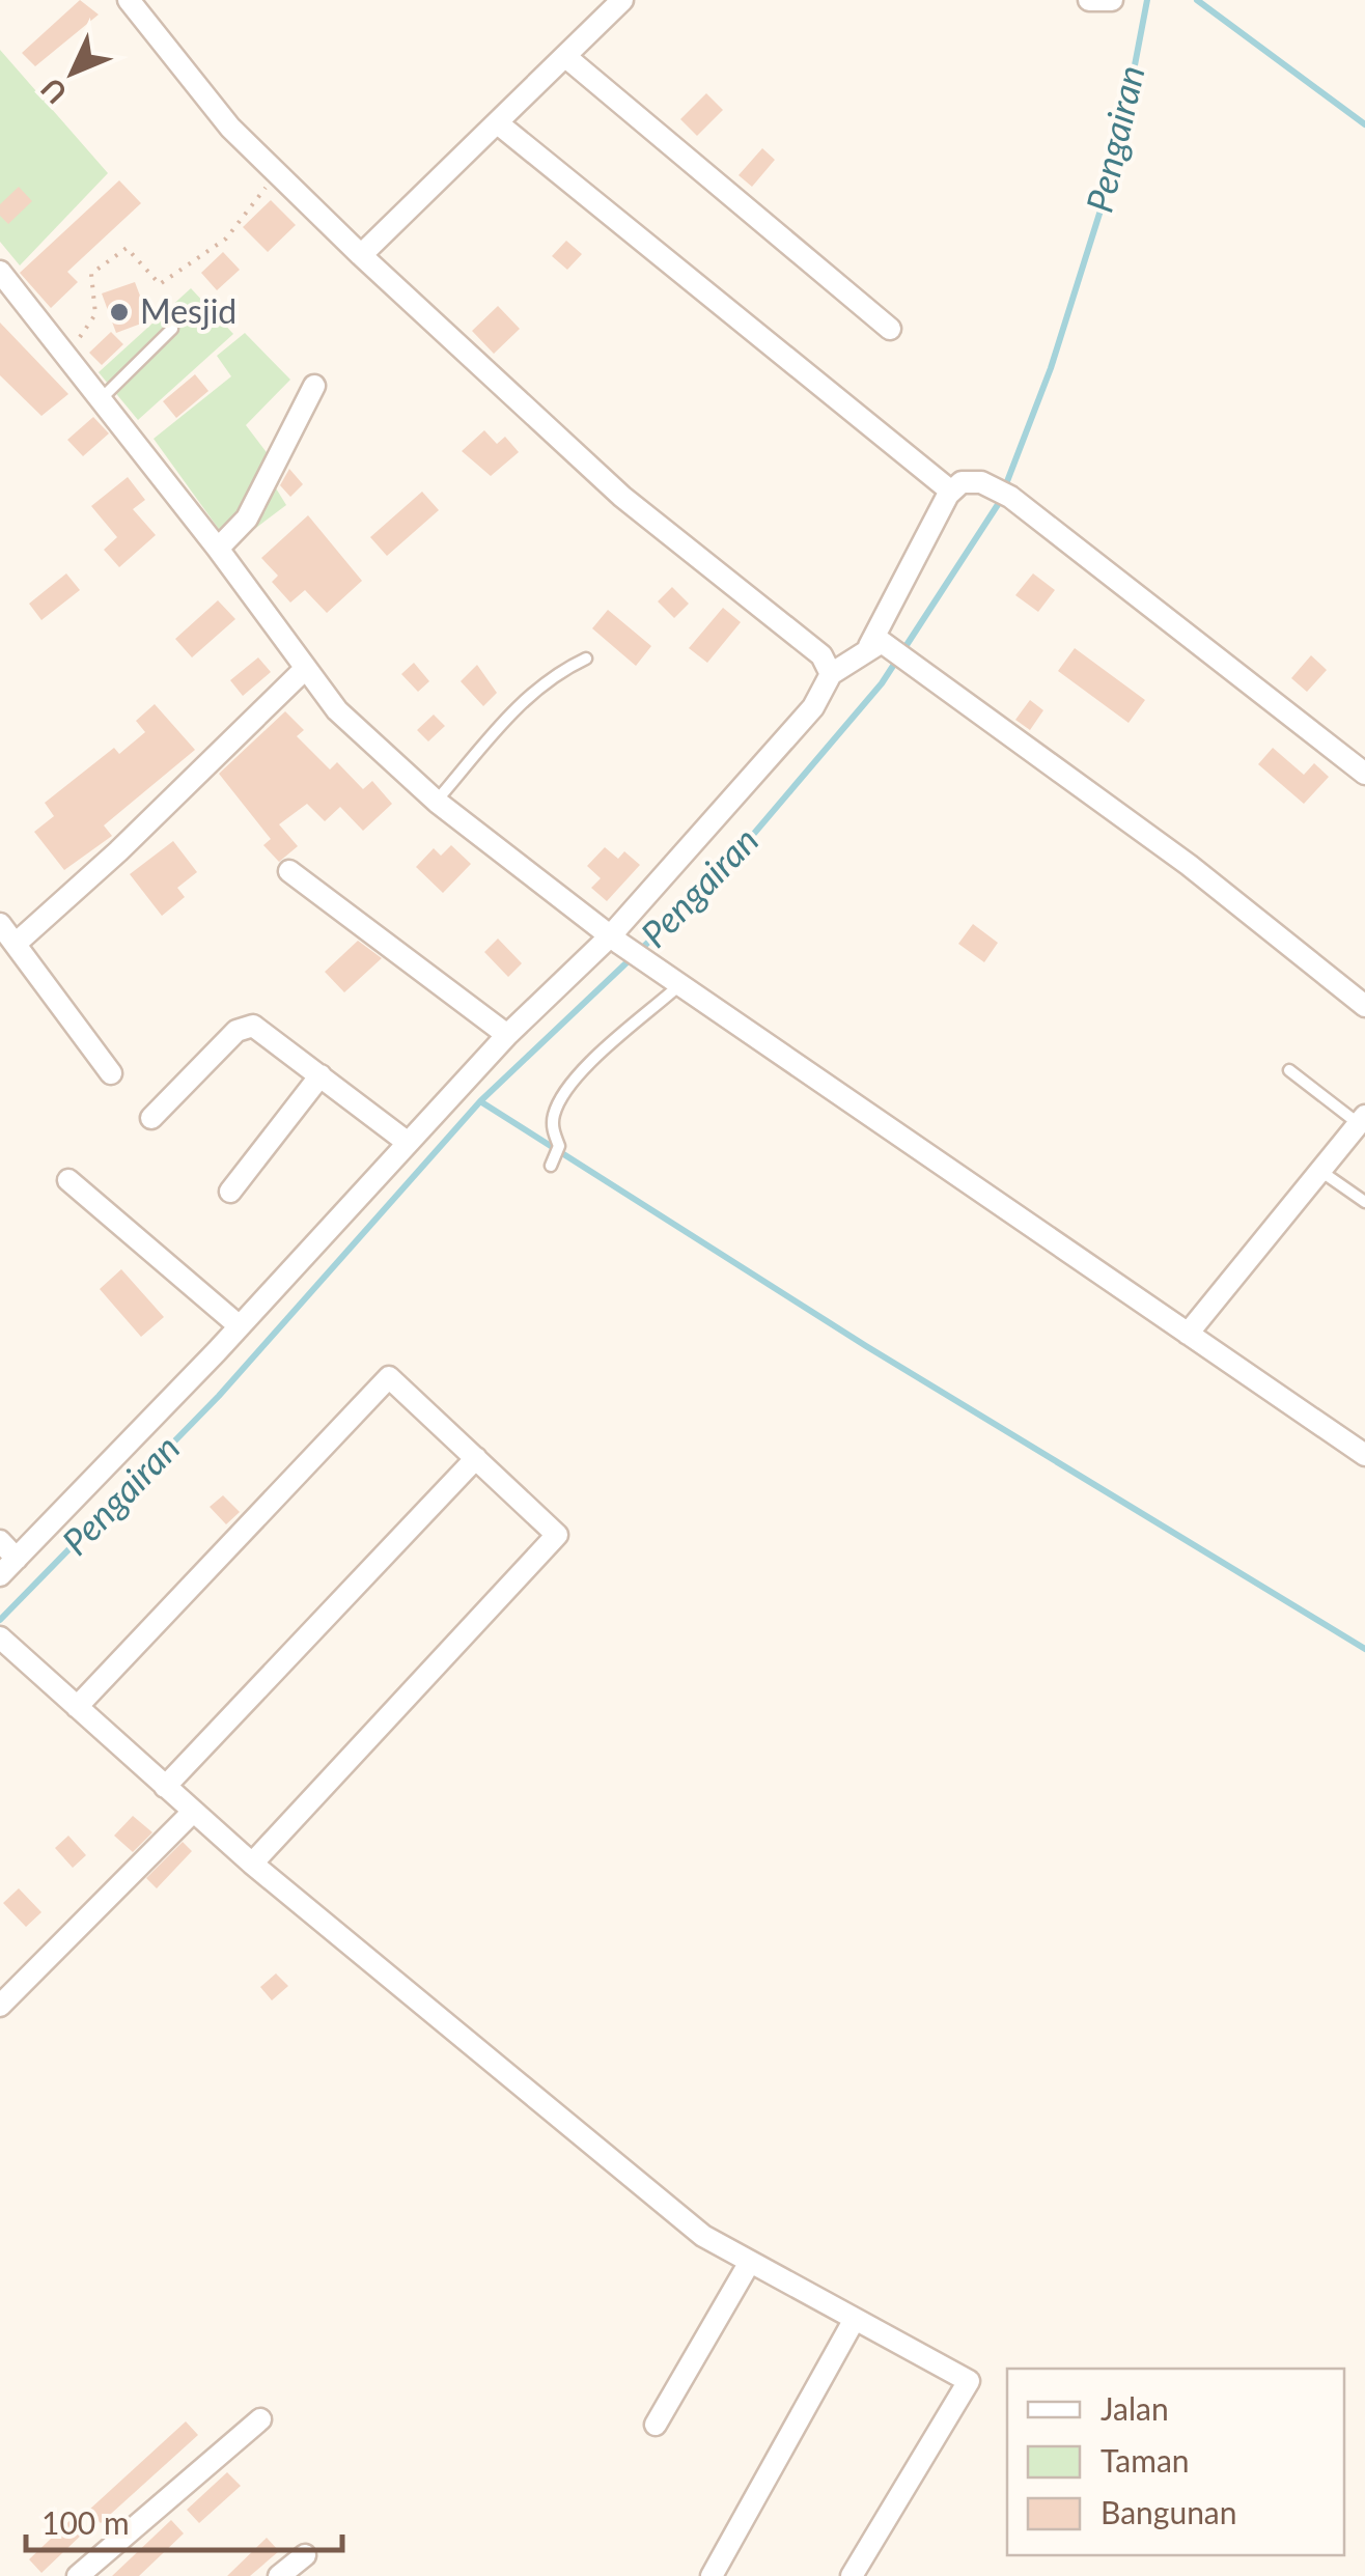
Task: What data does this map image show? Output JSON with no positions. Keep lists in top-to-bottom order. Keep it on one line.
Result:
{"water":["Pengairan"],"places":["Mesjid"],"legend":["Jalan","Taman","Bangunan"],"scale_bar":"100 m","north":"bottom left"}
